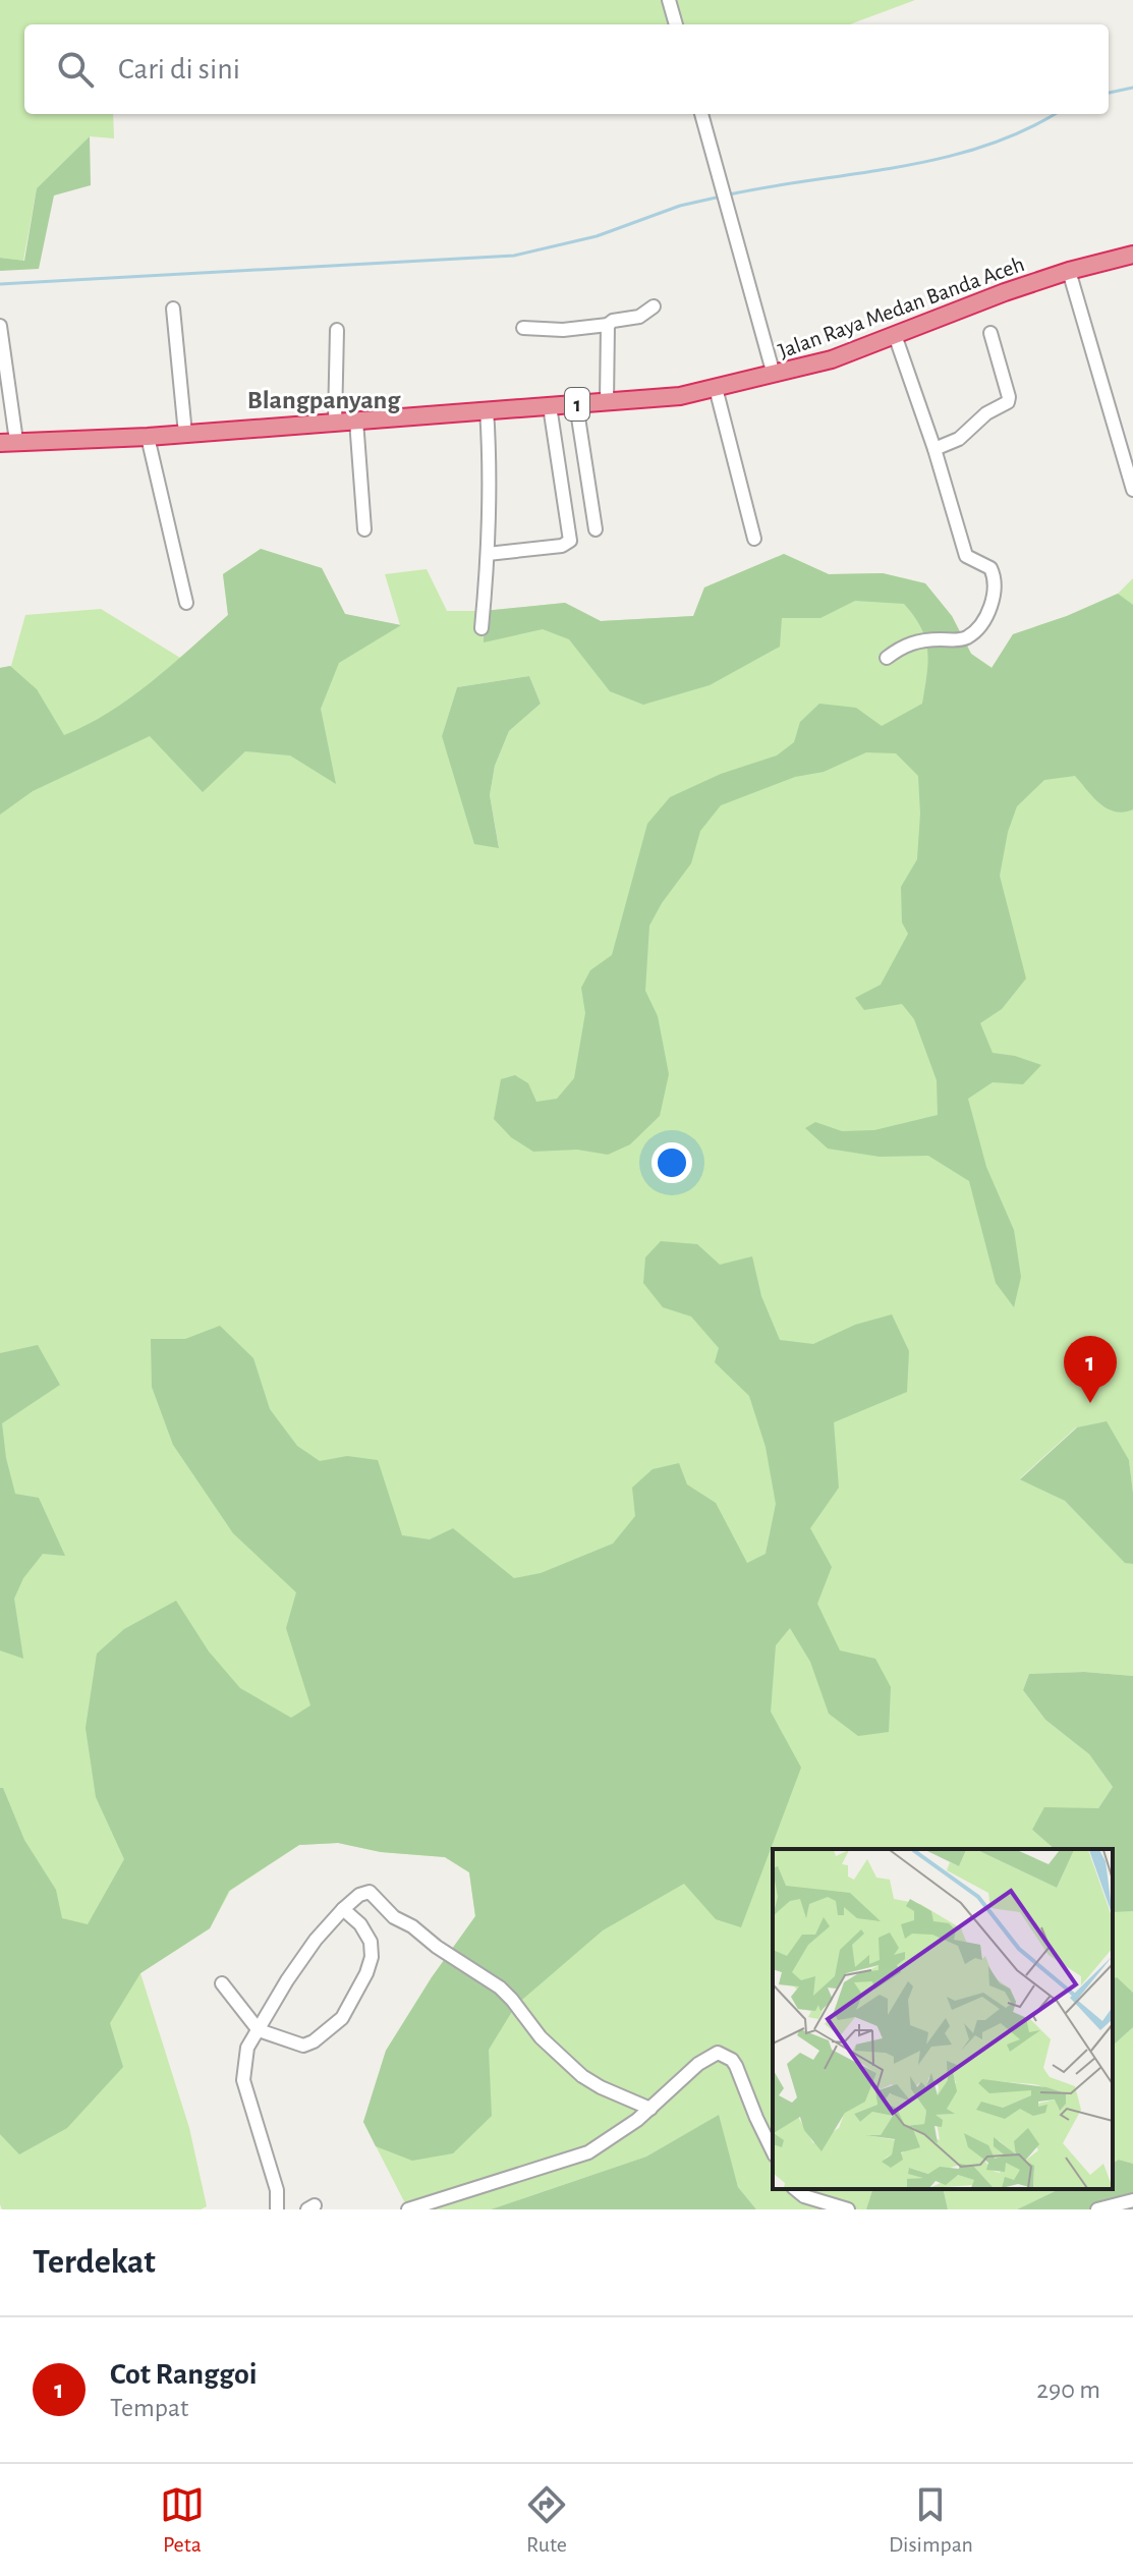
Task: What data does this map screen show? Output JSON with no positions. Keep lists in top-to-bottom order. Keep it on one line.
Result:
{"streets":{"highway":["Jalan Raya Medan Banda Aceh","1"]},"districts":["Blangpanyang"],"page":{"search":"Cari di sini","pins":"1","heading":"Terdekat","list":[{"mark":"1","name":"Cot Ranggoi","note":"Tempat","value":"290 m"}],"nav":["Peta","Rute","Disimpan"]}}
